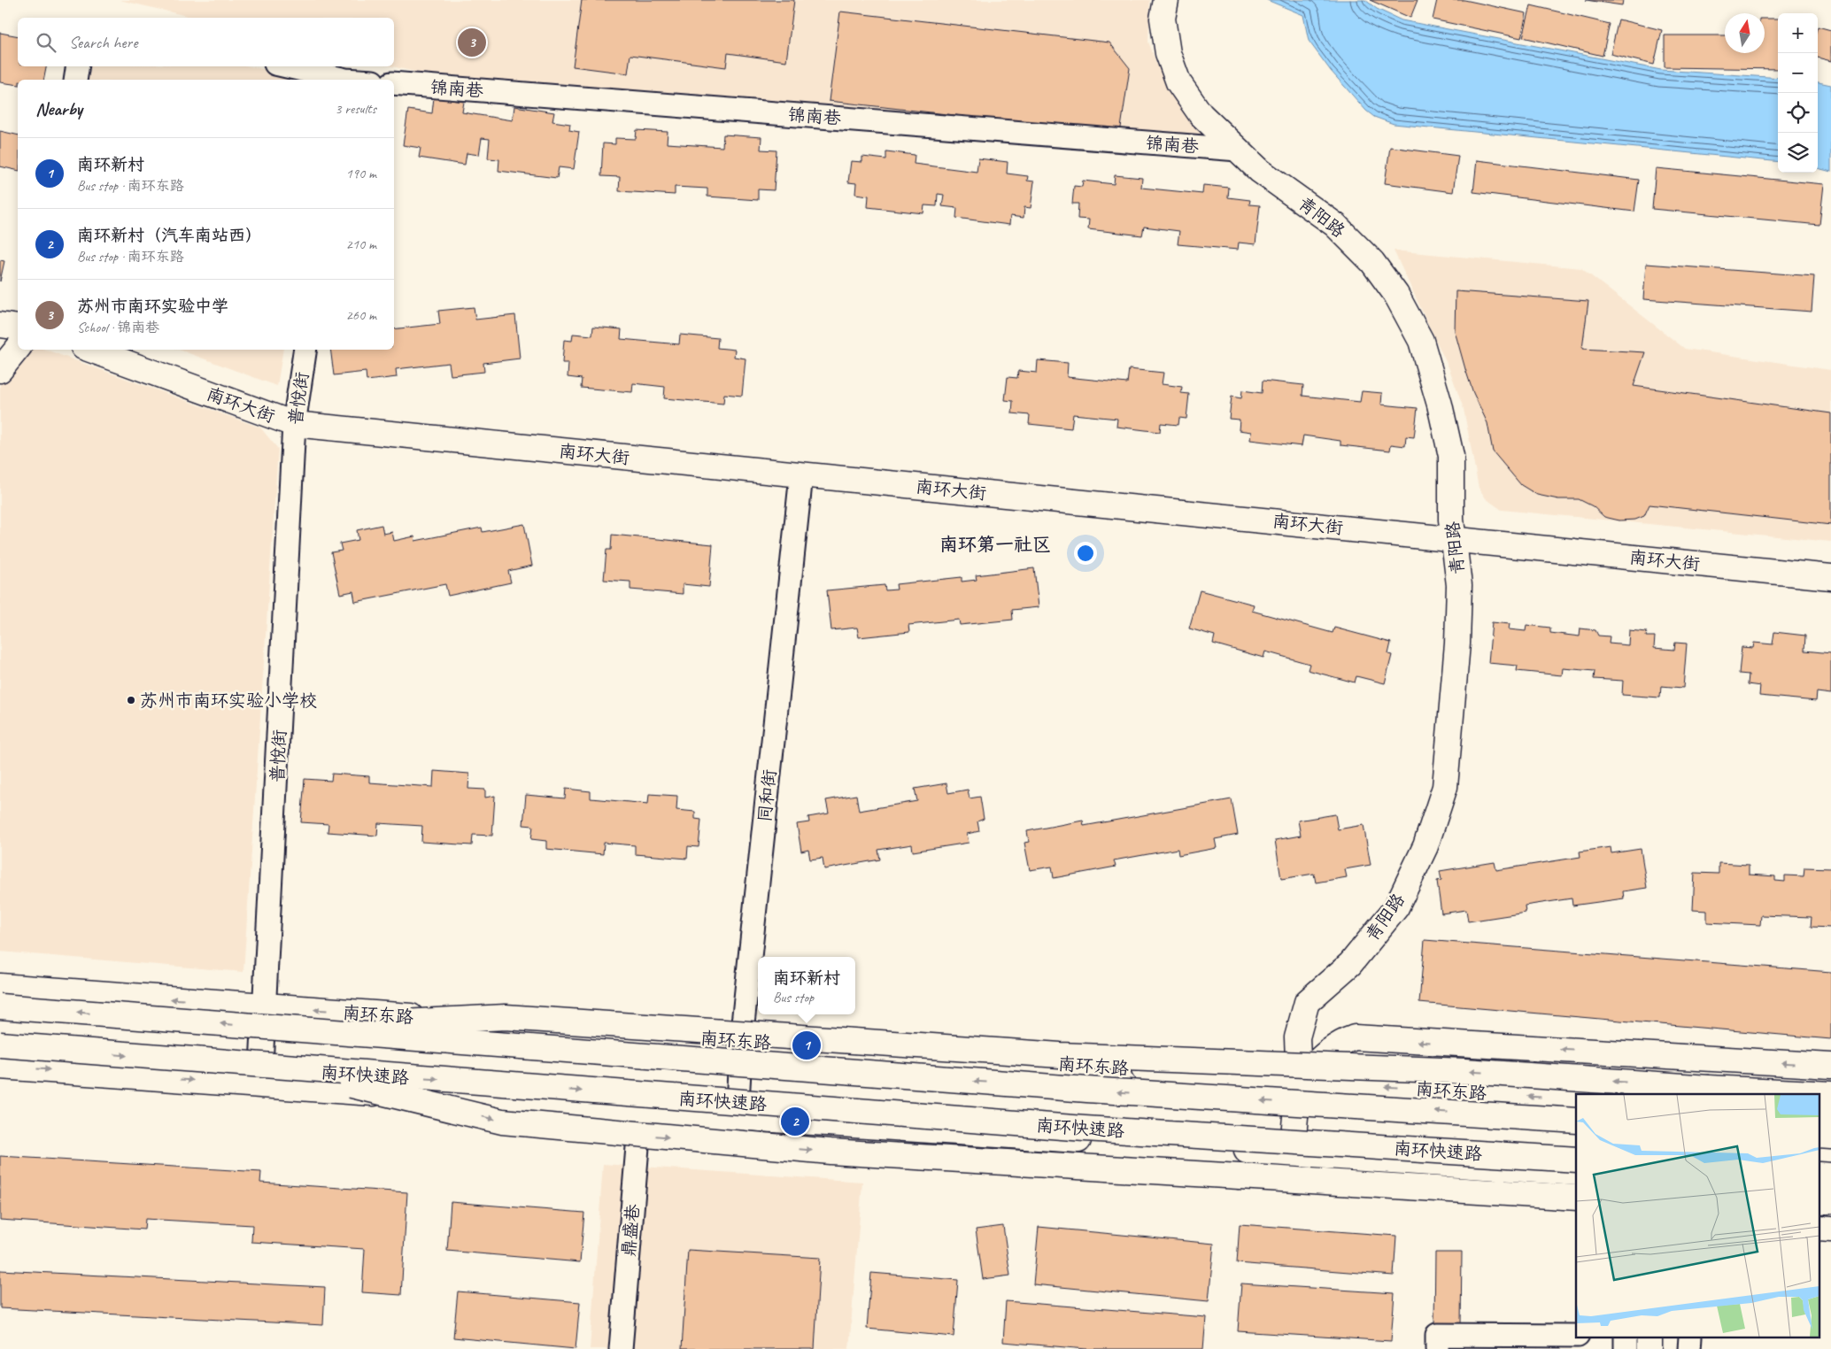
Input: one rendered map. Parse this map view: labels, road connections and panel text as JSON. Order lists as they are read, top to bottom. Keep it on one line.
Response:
{"streets":{"main road":["青阳路","南环大街","南环东路","南环快速路"],"street":["锦南巷","普悦街","同和街","鼎盛巷"]},"crossings":[["锦南巷","青阳路"],["青阳路","南环大街"],["青阳路","南环东路"],["普悦街","南环大街"],["普悦街","南环东路"],["南环大街","同和街"],["同和街","南环东路"]],"districts":["南环第一社区"],"places":["苏州市南环实验小学校"],"north":"top","page":{"map_buttons":["+","−"],"search":"Search here","pins":["3","1","2"],"heading":["Nearby","3 results"],"list":[{"mark":"1","name":"南环新村","note":"Bus stop · 南环东路","value":"190 m"},{"mark":"2","name":"南环新村（汽车南站西）","note":"Bus stop · 南环东路","value":"210 m"},{"mark":"3","name":"苏州市南环实验中学","note":"School · 锦南巷","value":"260 m"}],"popup":["南环新村","Bus stop"]}}
